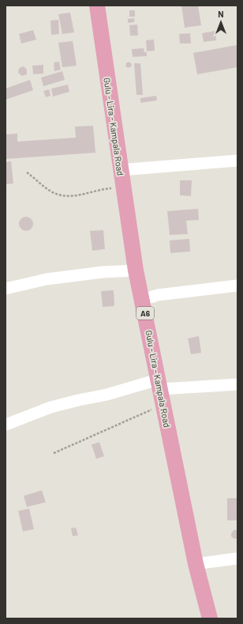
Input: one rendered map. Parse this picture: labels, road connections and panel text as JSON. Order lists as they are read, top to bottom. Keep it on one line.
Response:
{"streets":{"main road":["Gulu - Lira - Kampala Road","A6"]},"north":"top"}
